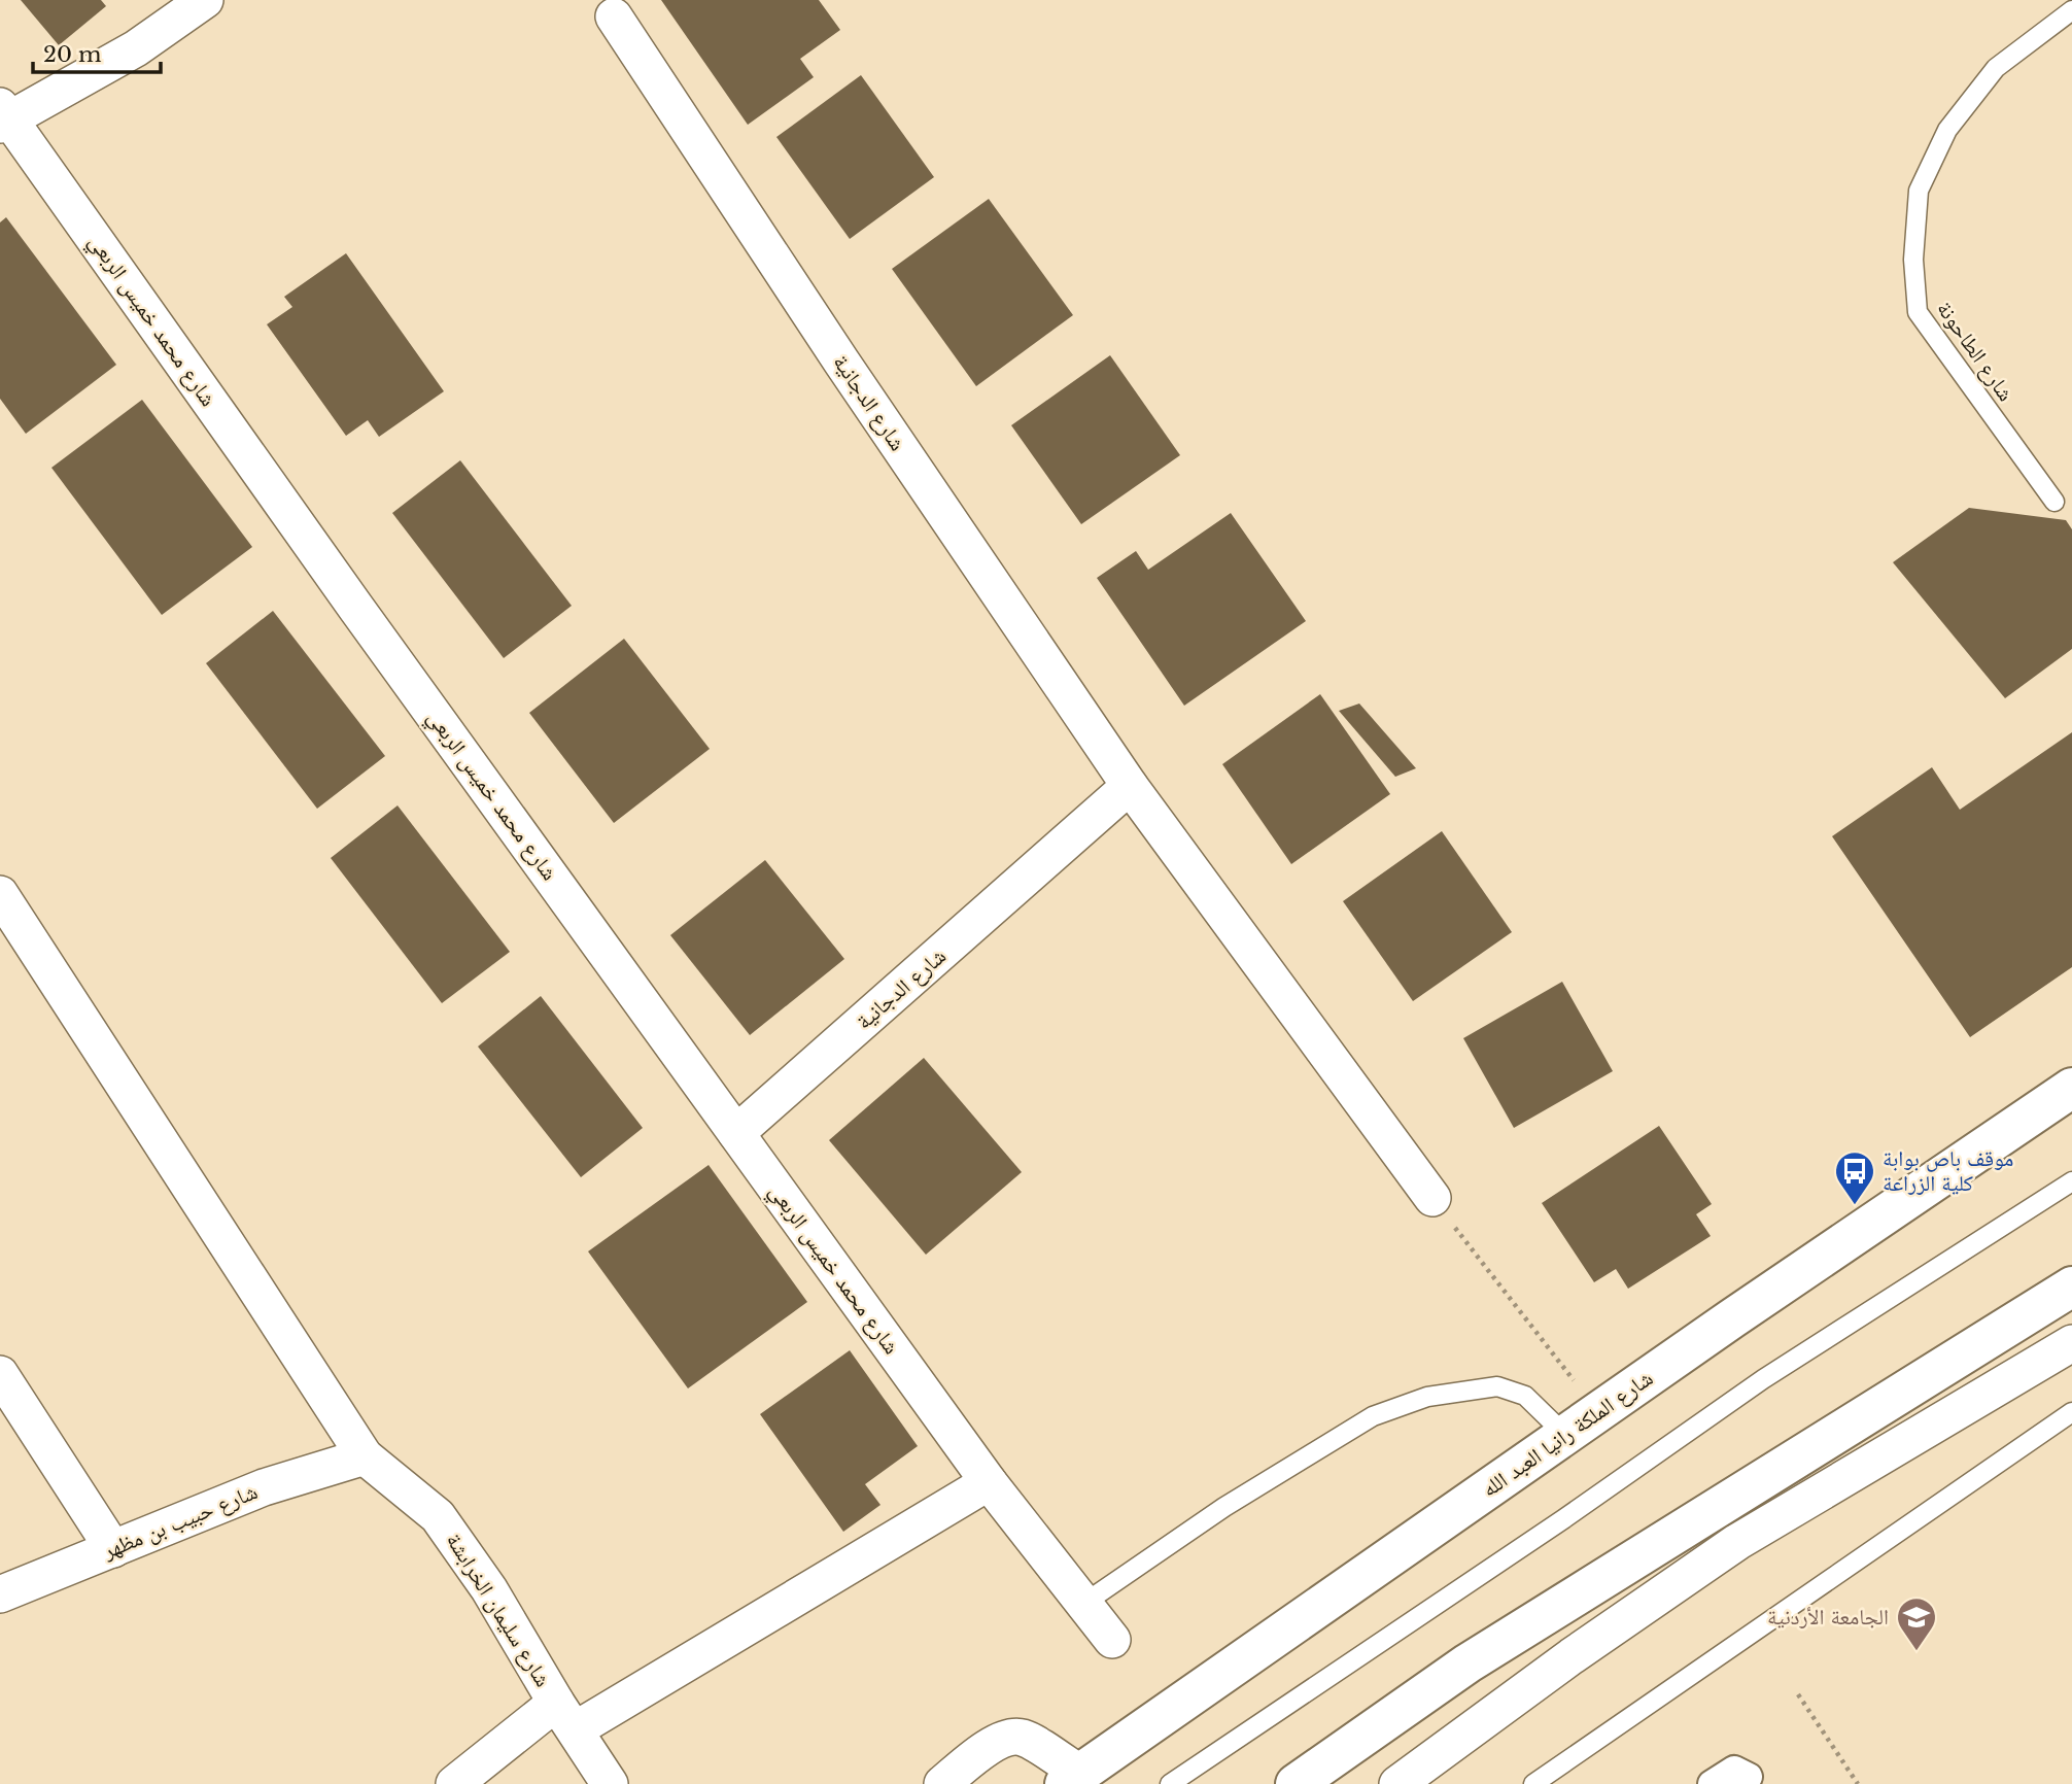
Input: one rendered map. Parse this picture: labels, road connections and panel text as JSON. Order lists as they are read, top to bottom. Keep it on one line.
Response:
{"streets":{"main road":["شارع الملكة رانيا العبد الله"],"street":["شارع محمد خميس الربعي","شارع الدجانية","شارع حبيب بن مظهر","شارع سليمان الخرابشة"],"lane":["شارع الطاحونة"]},"crossings":[["شارع محمد خميس الربعي","شارع الدجانية"],["شارع حبيب بن مظهر","شارع سليمان الخرابشة"]],"places":{"bus stop":["موقف باص بوابة كلية الزراعة"],"school or university":["الجامعة الأردنية"]},"scale_bar":"20 m"}
